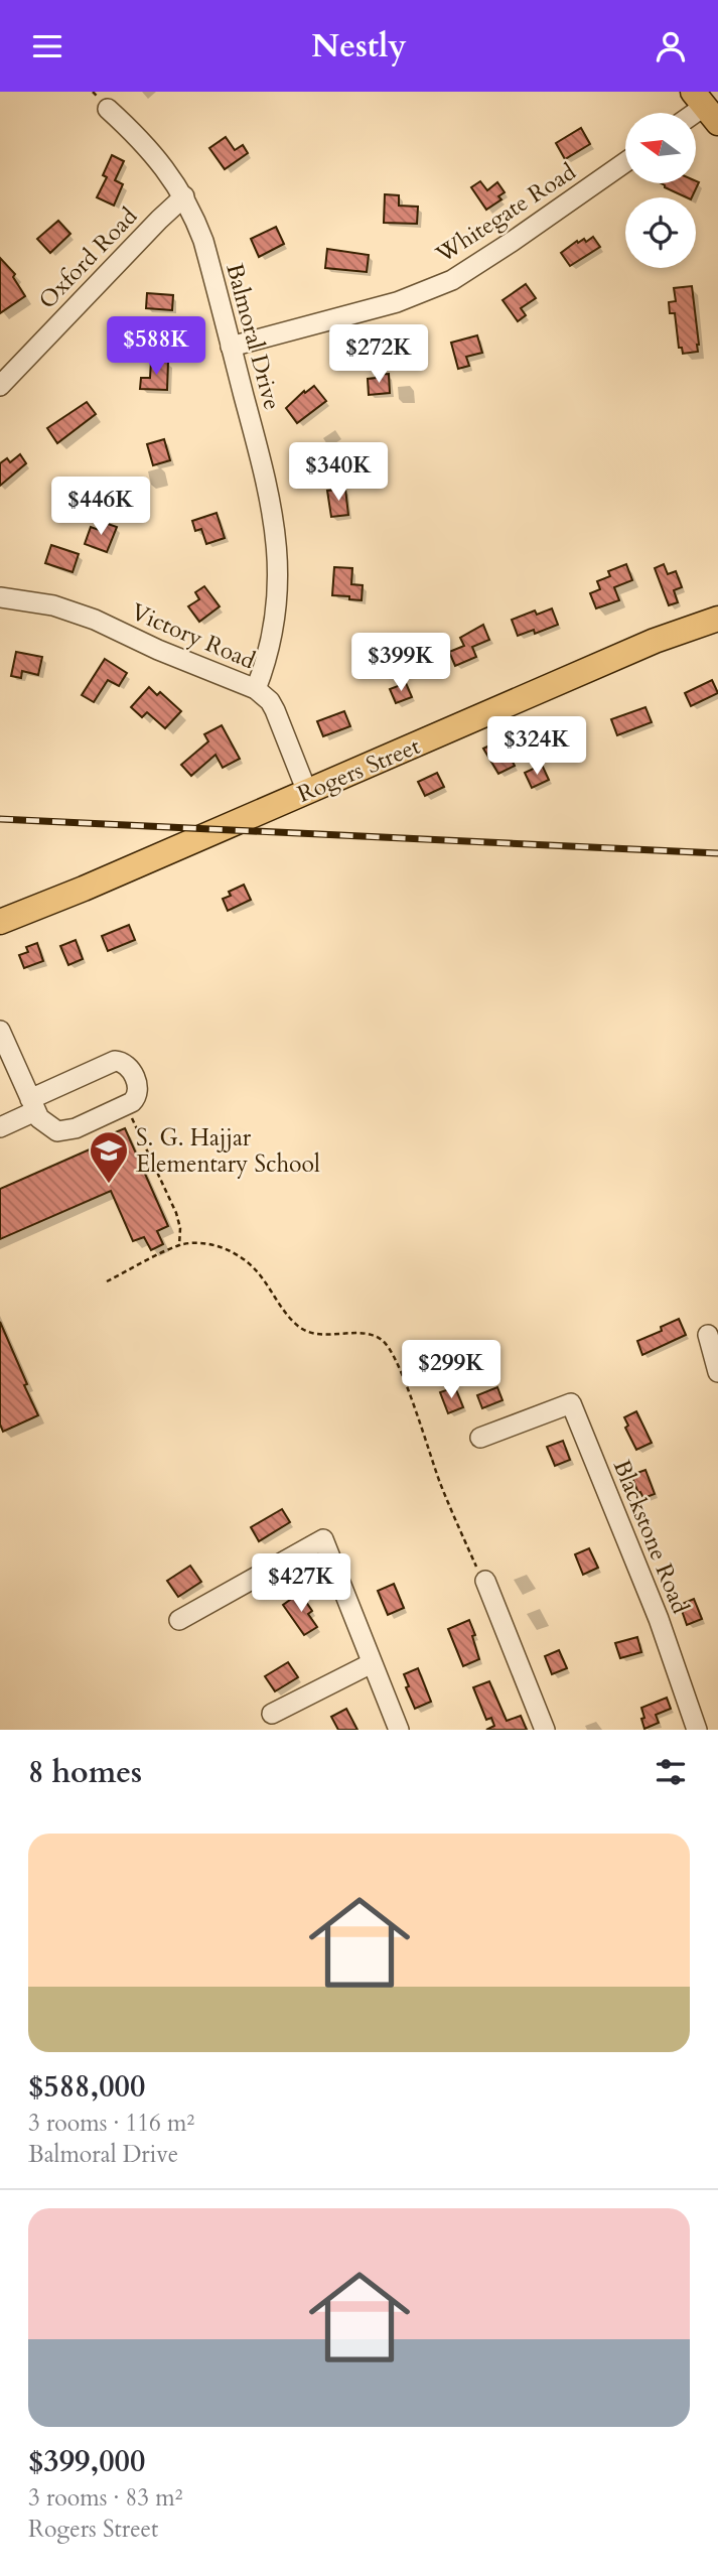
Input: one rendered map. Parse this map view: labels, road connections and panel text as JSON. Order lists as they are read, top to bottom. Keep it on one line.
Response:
{"streets":{"main road":["Rogers Street"],"street":["Whitegate Road","Oxford Road","Balmoral Drive","Victory Road","Blackstone Road"]},"crossings":[["Whitegate Road","Balmoral Drive"],["Oxford Road","Balmoral Drive"],["Balmoral Drive","Victory Road"],["Victory Road","Rogers Street"]],"places":{"school or university":["S. G. Hajjar Elementary School"]},"north":"left","page":{"header":"Nestly","price":["$588K","$272K","$340K","$446K","$399K","$324K","$299K","$427K"],"heading":"8 homes","list":[{"name":"$588,000","note":"3 rooms · 116 m² · Balmoral Drive"},{"name":"$399,000","note":"3 rooms · 83 m² · Rogers Street"}]}}
